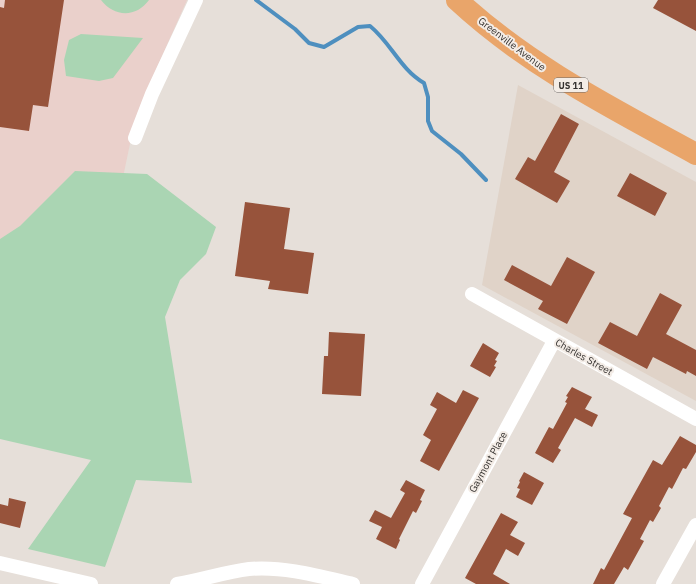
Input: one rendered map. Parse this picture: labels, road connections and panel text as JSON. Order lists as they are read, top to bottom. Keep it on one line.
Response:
{"streets":{"main road":["Greenville Avenue","US 11"],"street":["Charles Street","Gaymont Place"]},"crossings":[["Charles Street","Gaymont Place"]]}
